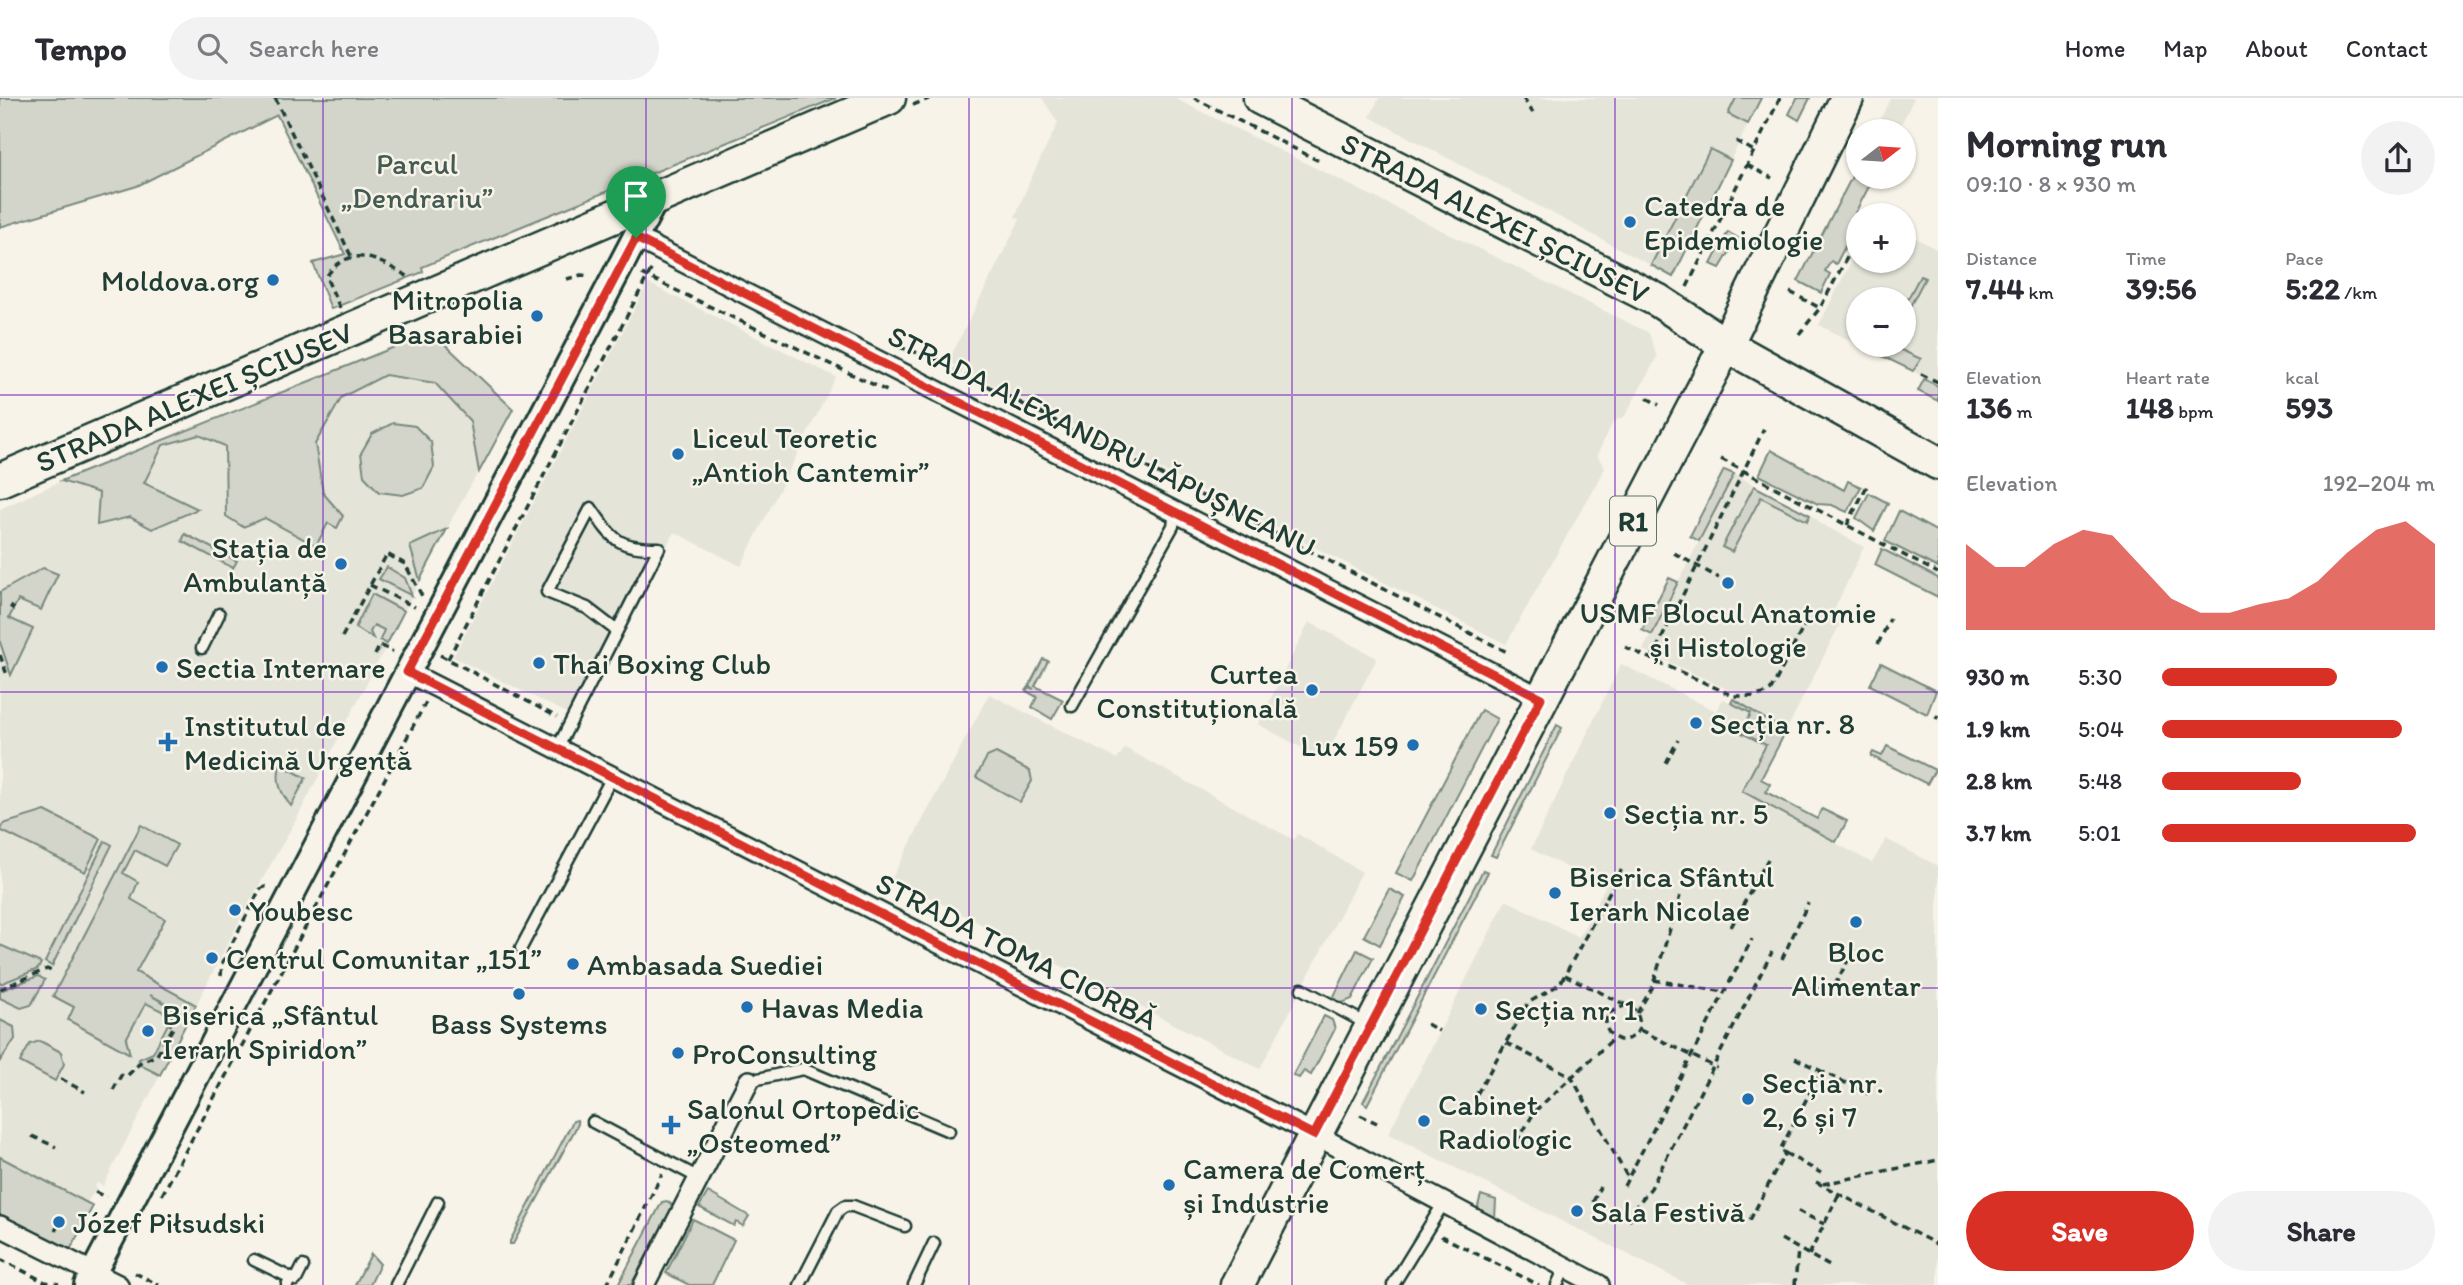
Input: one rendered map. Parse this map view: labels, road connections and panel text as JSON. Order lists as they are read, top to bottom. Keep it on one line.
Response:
{"streets":{"main road":["STRADA ALEXEI ȘCIUSEV","R1"],"street":["STRADA ALEXANDRU LĂPUȘNEANU","STRADA TOMA CIORBĂ"]},"crossings":[["STRADA ALEXEI ȘCIUSEV","R1"],["STRADA ALEXANDRU LĂPUȘNEANU","R1"],["R1","STRADA TOMA CIORBĂ"]],"parks":["Parcul „Dendrariu”"],"places":{"other":["Catedra de Epidemiologie","Moldova.org","Mitropolia Basarabiei","Liceul Teoretic „Antioh Cantemir”","Stația de Ambulanță","USMF Blocul Anatomie și Histologie","Thai Boxing Club","Sectia Internare","Curtea Constituțională","Secția nr. 8","Lux 159","Secția nr. 5","Biserica Sfântul Ierarh Nicolae","Youbesc","Bloc Alimentar","Centrul Comunitar „151”","Ambasada Suediei","Bass Systems","Havas Media","Secția nr. 1","Biserica „Sfântul Ierarh Spiridon”","ProConsulting","Secția nr. 2, 6 și 7","Cabinet Radiologic","Camera de Comerț și Industrie","Sala Festivă","Józef Piłsudski"],"health":["Institutul de Medicină Urgentă","Salonul Ortopedic „Osteomed”"]},"north":"right","page":{"header":"Tempo","search":"Search here","nav":["Home","Map","About","Contact"],"heading":["Morning run","09:10 · 8 × 930 m"],"map_buttons":["+","−"],"stats":[["Distance","7.44 km"],["Time","39:56"],["Pace","5:22 /km"],["Elevation","136 m"],["Heart rate","148 bpm"],["kcal","593"]],"chart":["Elevation","192–204 m"],"list":[{"name":"930 m","note":"5:30"},{"name":"1.9 km","note":"5:04"},{"name":"2.8 km","note":"5:48"},{"name":"3.7 km","note":"5:01"}],"buttons":["Save","Share"]}}
